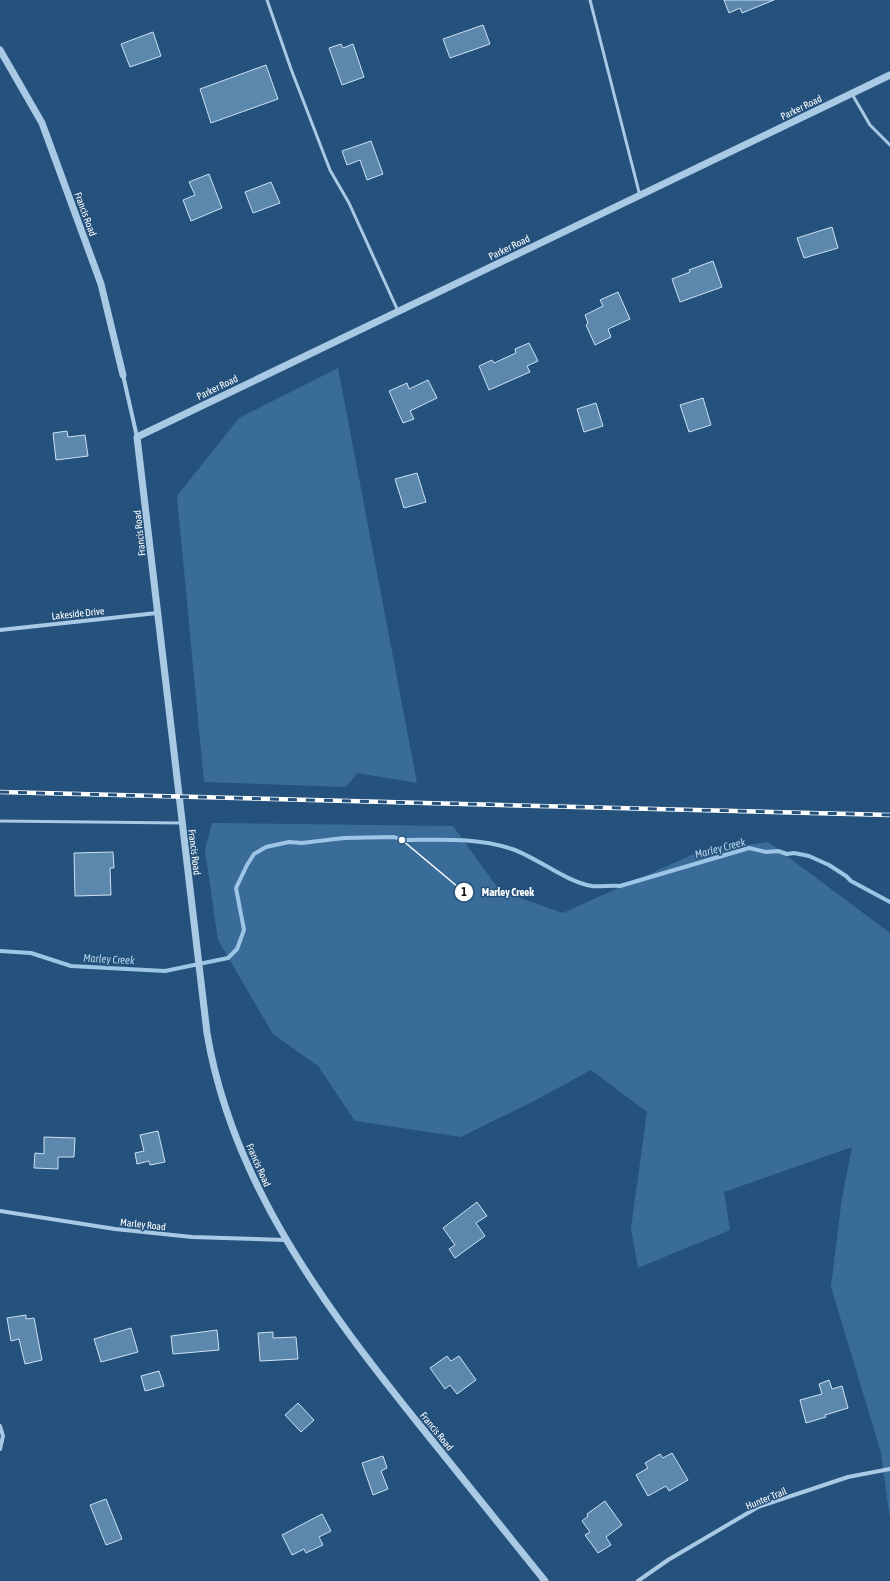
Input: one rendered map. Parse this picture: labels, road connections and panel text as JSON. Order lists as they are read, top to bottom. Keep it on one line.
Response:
{"streets":{"street":["Parker Road","Francis Road","Lakeside Drive","Marley Road","Hunter Trail"]},"crossings":[["Parker Road","Francis Road"],["Francis Road","Lakeside Drive"],["Francis Road","Marley Road"]],"water":["Marley Creek"],"places":["Marley Creek"]}
